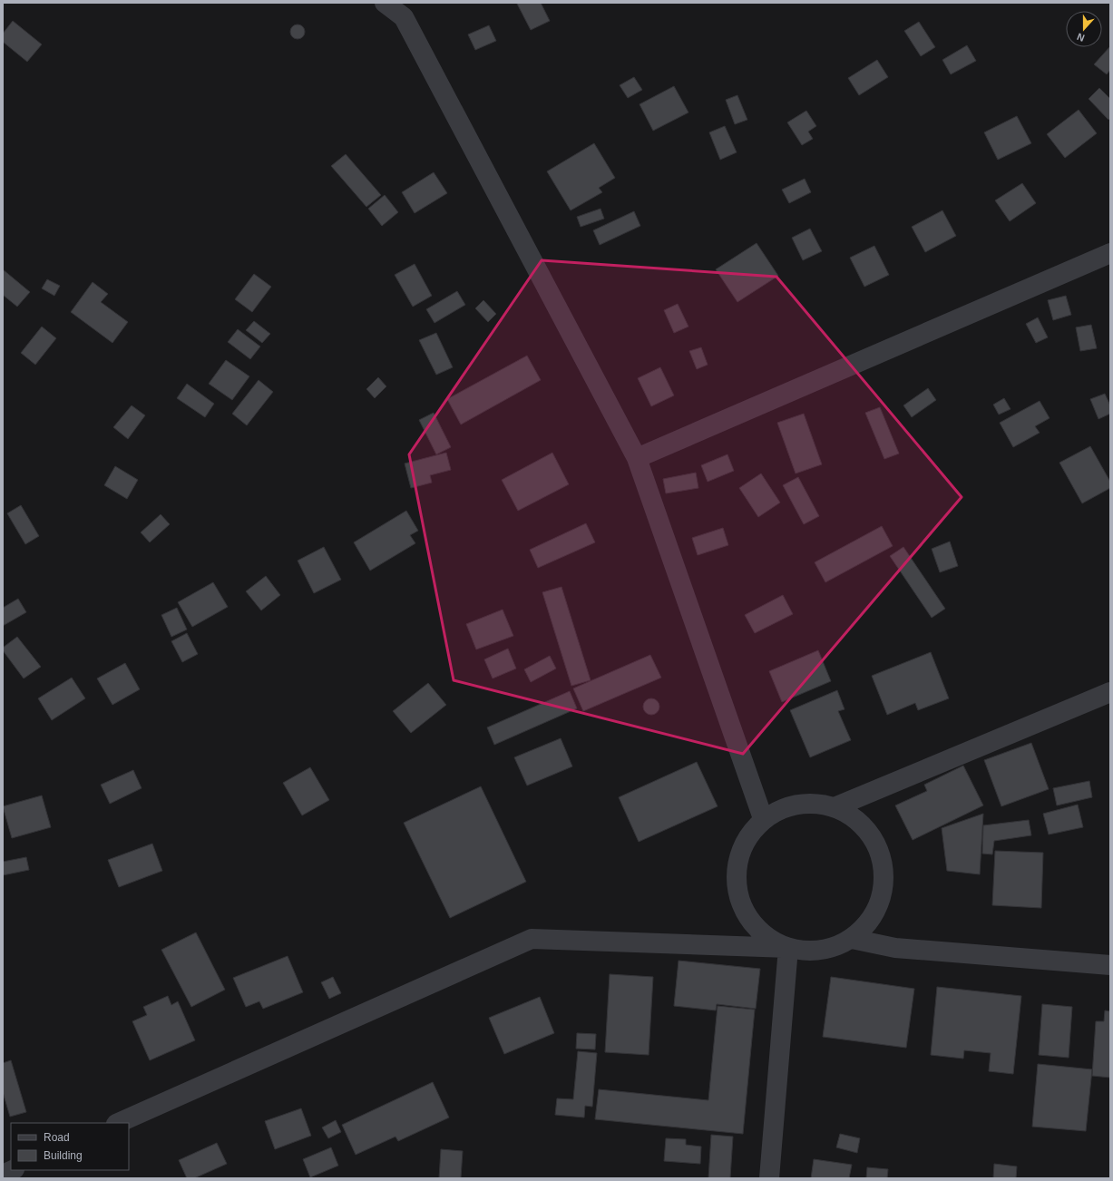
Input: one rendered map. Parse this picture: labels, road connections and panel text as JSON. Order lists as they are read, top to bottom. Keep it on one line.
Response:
{"legend":["Road","Building"],"north":"bottom"}
